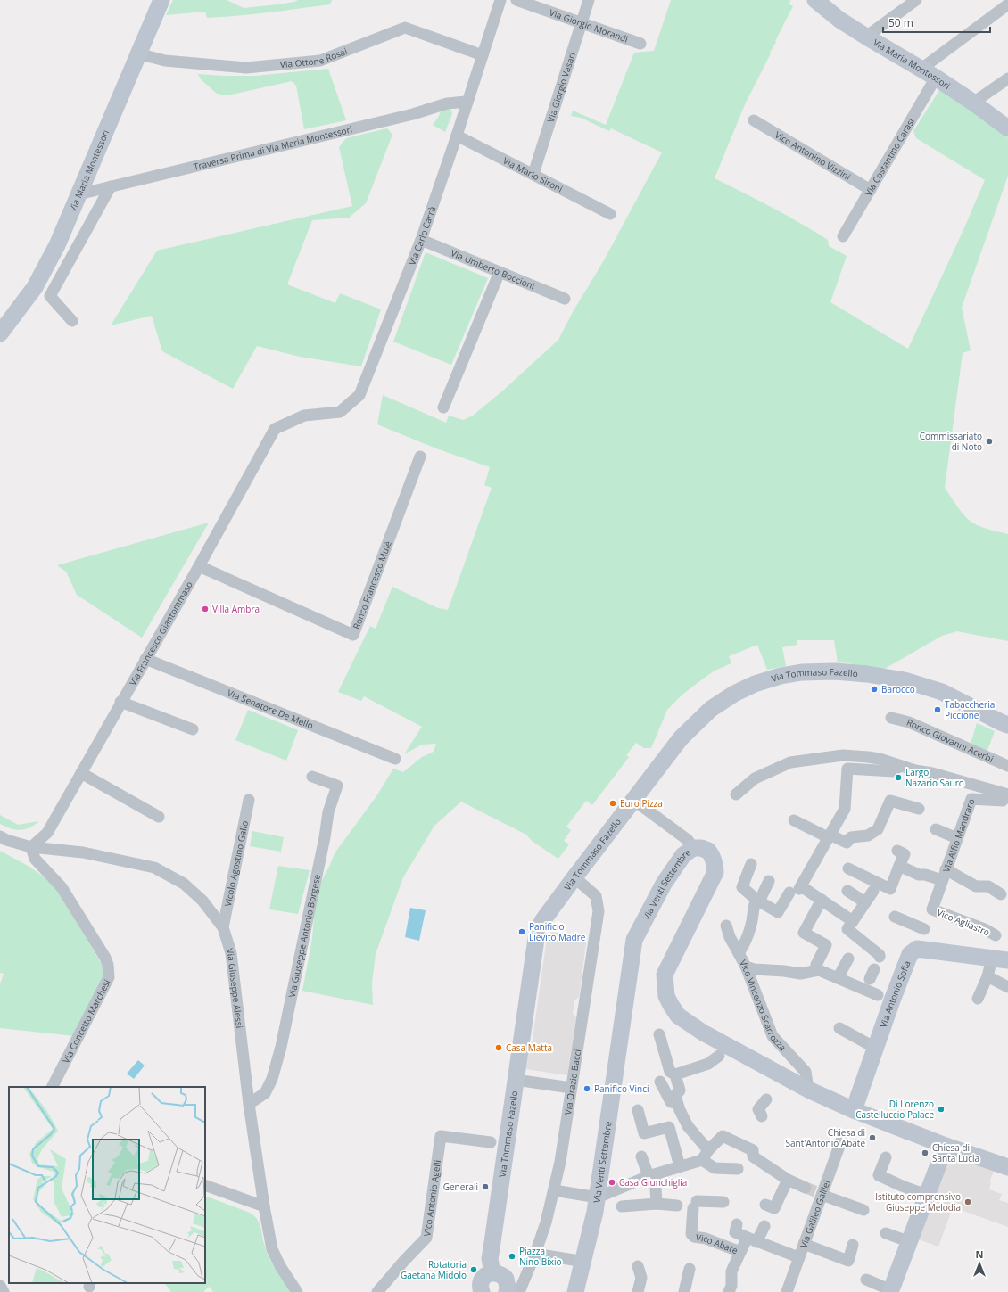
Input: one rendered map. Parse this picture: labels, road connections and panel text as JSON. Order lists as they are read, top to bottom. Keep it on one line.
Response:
{"streets":{"street":["Via Giorgio Morandi","Via Ottone Rosai","Via Maria Montessori","Via Giorgio Vasari","Traversa Prima di Via Maria Montessori","Vico Antonino Vizzini","Via Costantino Carasi","Via Mario Sironi","Via Carlo Carrà","Via Umberto Boccioni","Ronco Francesco Mulè","Via Francesco Giantommaso","Via Tommaso Fazello","Via Senatore De Mello","Ronco Giovanni Acerbi","Via Alfio Mandraro","Vicolo Agostino Gallo","Via Venti Settembre","Vico Agliastro","Via Giuseppe Antonio Borgese","Via Giuseppe Alessi","Via Antonio Sofia","Vico Vincenzo Scarrozza","Via Concetto Marchesi","Via Orazio Bacci","Vico Antonio Agelli","Via Galileo Galilei","Vico Abate"]},"crossings":[["Via Giorgio Morandi","Via Giorgio Vasari"],["Via Ottone Rosai","Via Maria Montessori"],["Via Ottone Rosai","Via Carlo Carrà"],["Via Maria Montessori","Traversa Prima di Via Maria Montessori"],["Via Maria Montessori","Via Costantino Carasi"],["Via Giorgio Vasari","Via Mario Sironi"],["Traversa Prima di Via Maria Montessori","Via Carlo Carrà"],["Vico Antonino Vizzini","Via Costantino Carasi"],["Via Mario Sironi","Via Carlo Carrà"],["Via Carlo Carrà","Via Umberto Boccioni"],["Via Carlo Carrà","Via Francesco Giantommaso"],["Ronco Francesco Mulè","Via Francesco Giantommaso"],["Via Francesco Giantommaso","Via Senatore De Mello"],["Via Francesco Giantommaso","Via Giuseppe Alessi"],["Via Francesco Giantommaso","Via Concetto Marchesi"],["Via Tommaso Fazello","Via Orazio Bacci"],["Via Alfio Mandraro","Vico Agliastro"],["Vicolo Agostino Gallo","Via Giuseppe Alessi"],["Via Venti Settembre","Via Antonio Sofia"],["Via Venti Settembre","Vico Vincenzo Scarrozza"],["Via Giuseppe Antonio Borgese","Via Giuseppe Alessi"],["Via Giuseppe Alessi","Via Concetto Marchesi"]],"places":["Commissariato di Noto","Villa Ambra","Barocco","Tabaccheria Piccione","Largo Nazario Sauro","Euro Pizza","Panificio Lievito Madre","Casa Matta","Panifico Vinci","Di Lorenzo Castelluccio Palace","Chiesa di Sant'Antonio Abate","Chiesa di Santa Lucia","Casa Giunchiglia","Generali","Istituto comprensivo Giuseppe Melodia","Piazza Nino Bixio","Rotatoria Gaetana Midolo"],"scale_bar":"50 m","north":"top"}
